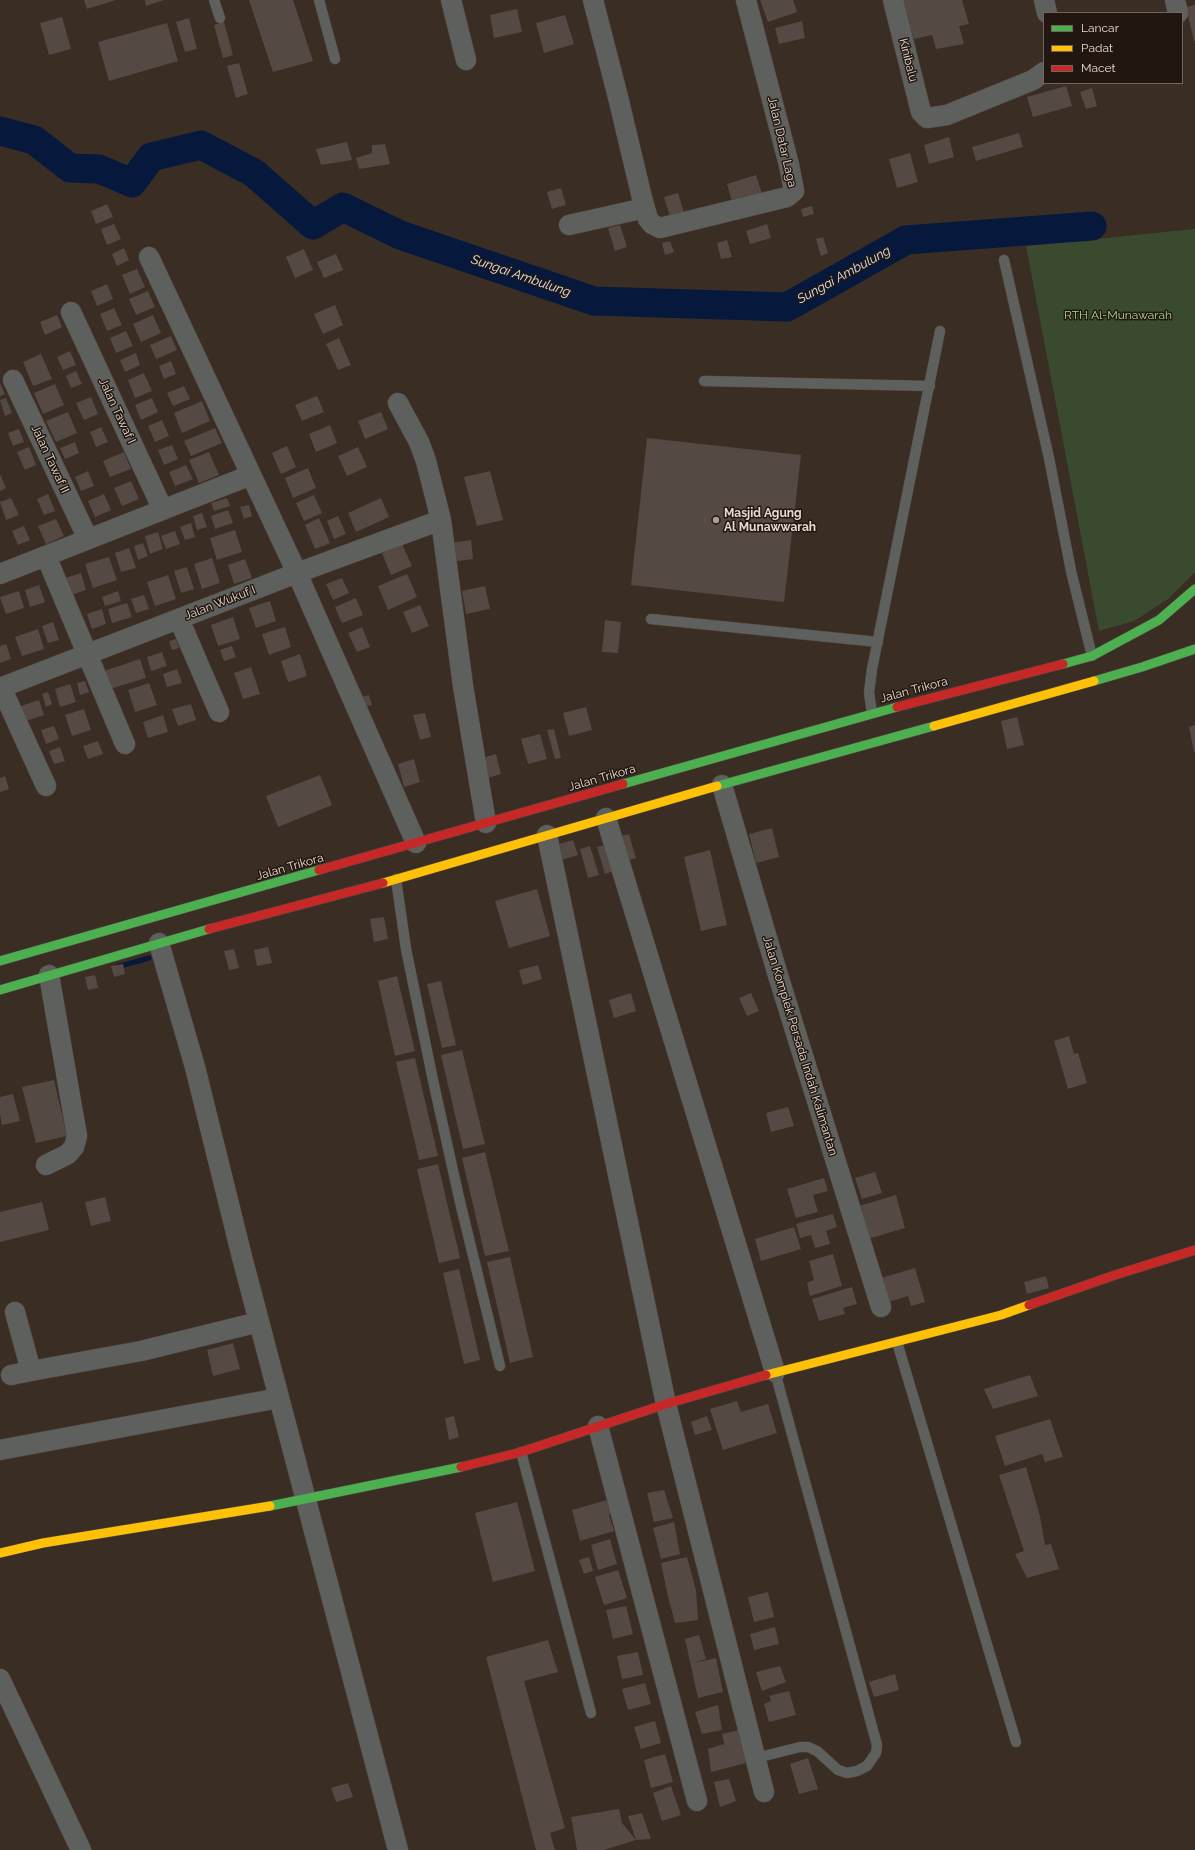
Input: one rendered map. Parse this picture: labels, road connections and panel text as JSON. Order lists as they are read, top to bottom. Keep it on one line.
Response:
{"streets":{"main road":["Jalan Trikora"],"street":["Kinibalu","Jalan Datar Laga","Jalan Tawaf I","Jalan Tawaf II","Jalan Wukuf I","Jalan Komplek Persada Indah Kalimantan"]},"water":["Sungai Ambulung"],"parks":["RTH Al-Munawarah"],"places":["Masjid Agung Al Munawwarah"],"legend":["Lancar","Padat","Macet"]}
